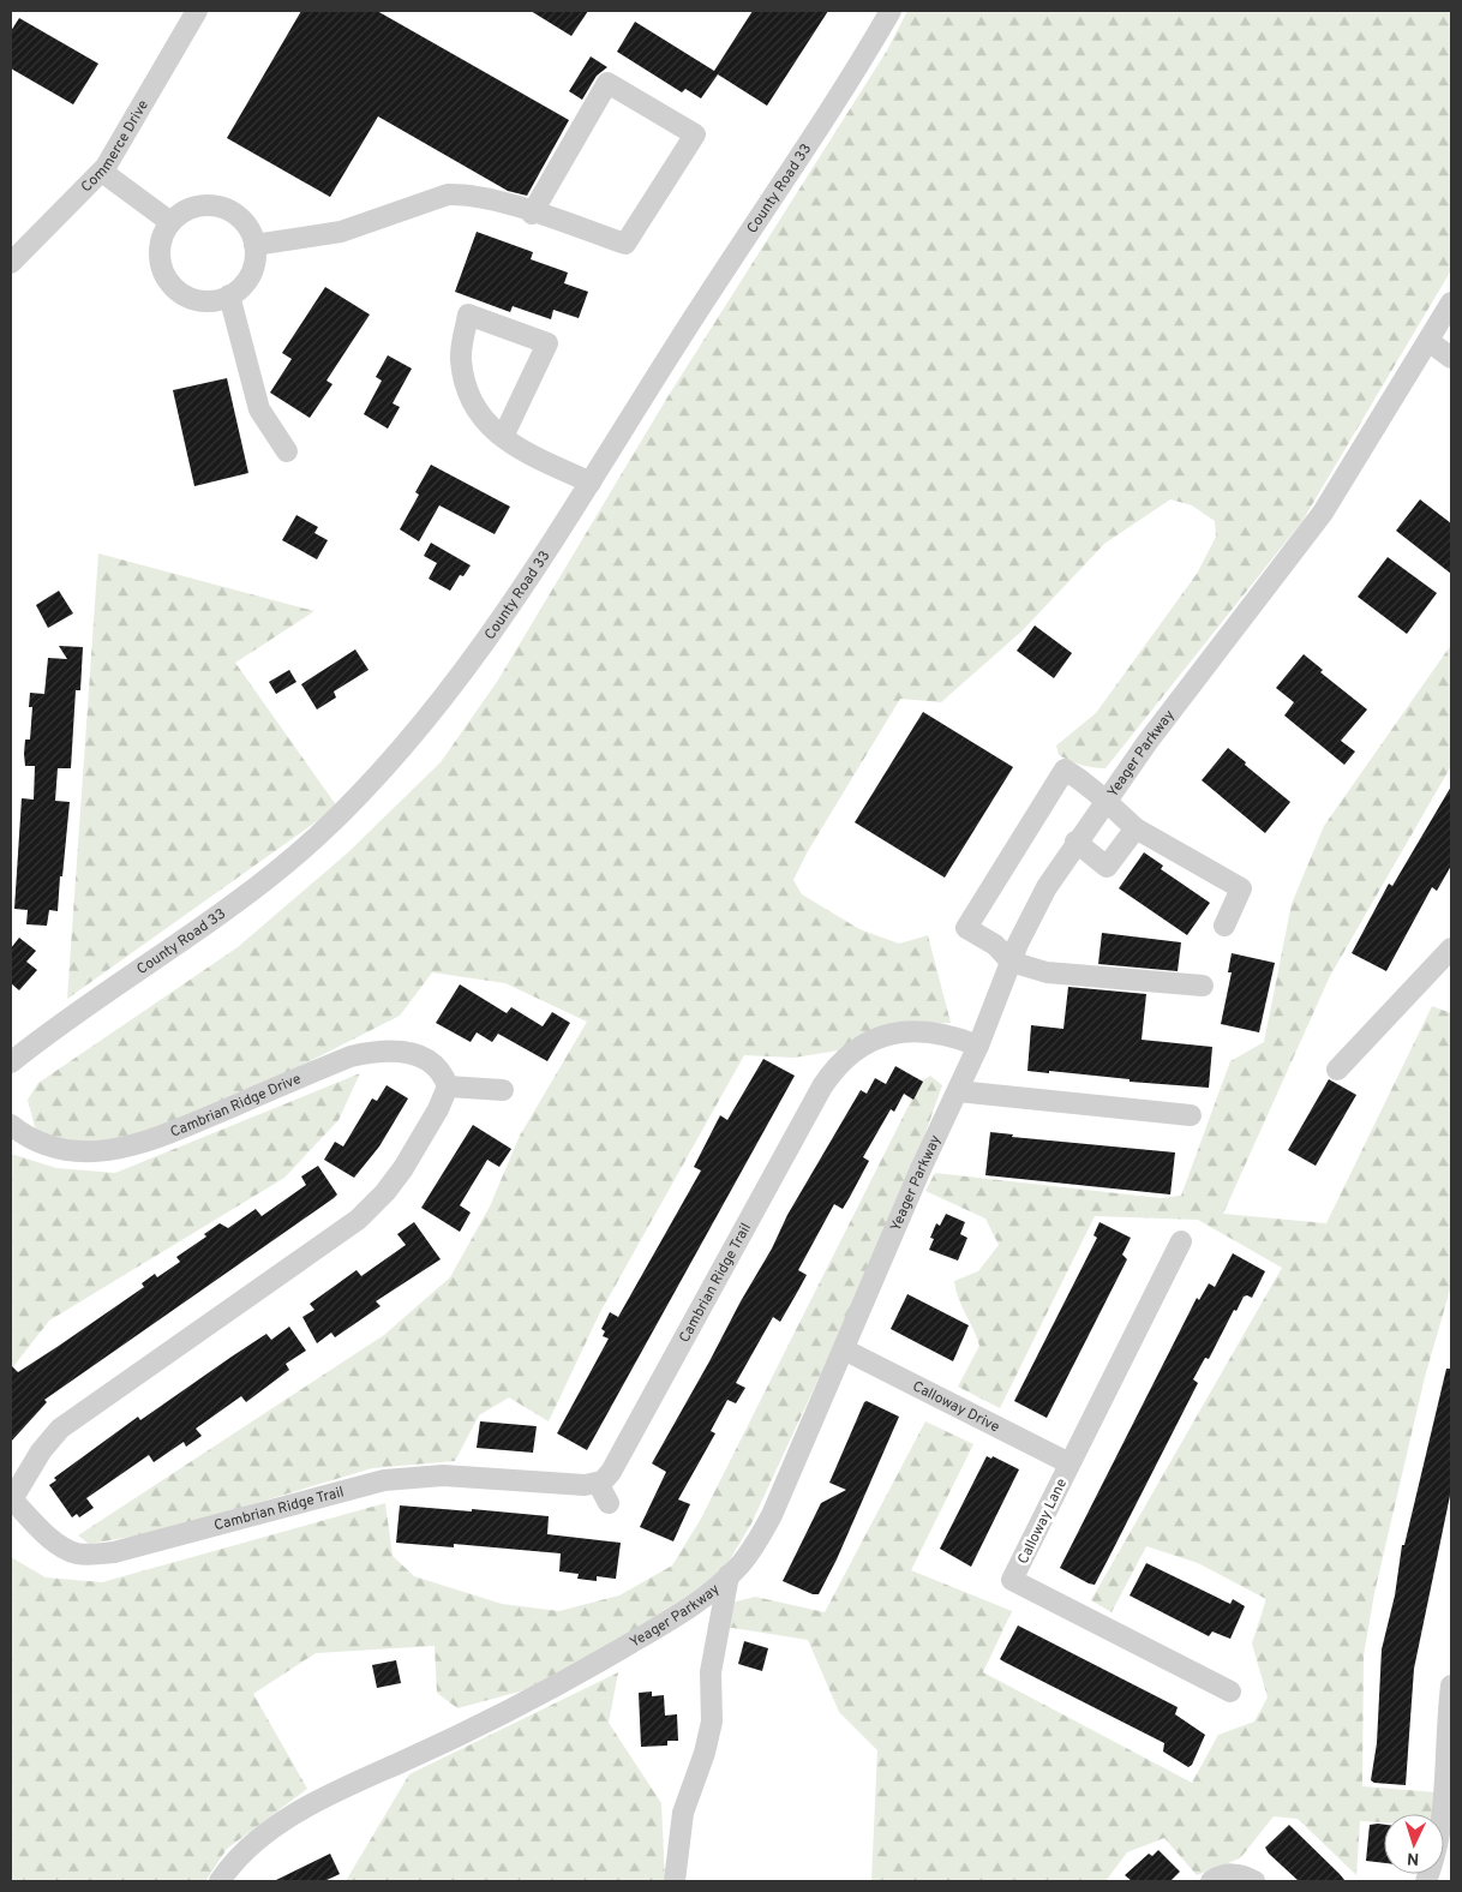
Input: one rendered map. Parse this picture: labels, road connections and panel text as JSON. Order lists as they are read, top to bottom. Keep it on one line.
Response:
{"streets":{"street":["Commerce Drive","County Road 33","Yeager Parkway","Cambrian Ridge Drive","Cambrian Ridge Trail","Calloway Drive","Calloway Lane"]},"crossings":[["Yeager Parkway","Cambrian Ridge Trail"],["Yeager Parkway","Calloway Drive"],["Cambrian Ridge Drive","Cambrian Ridge Trail"],["Calloway Drive","Calloway Lane"]],"north":"bottom"}
